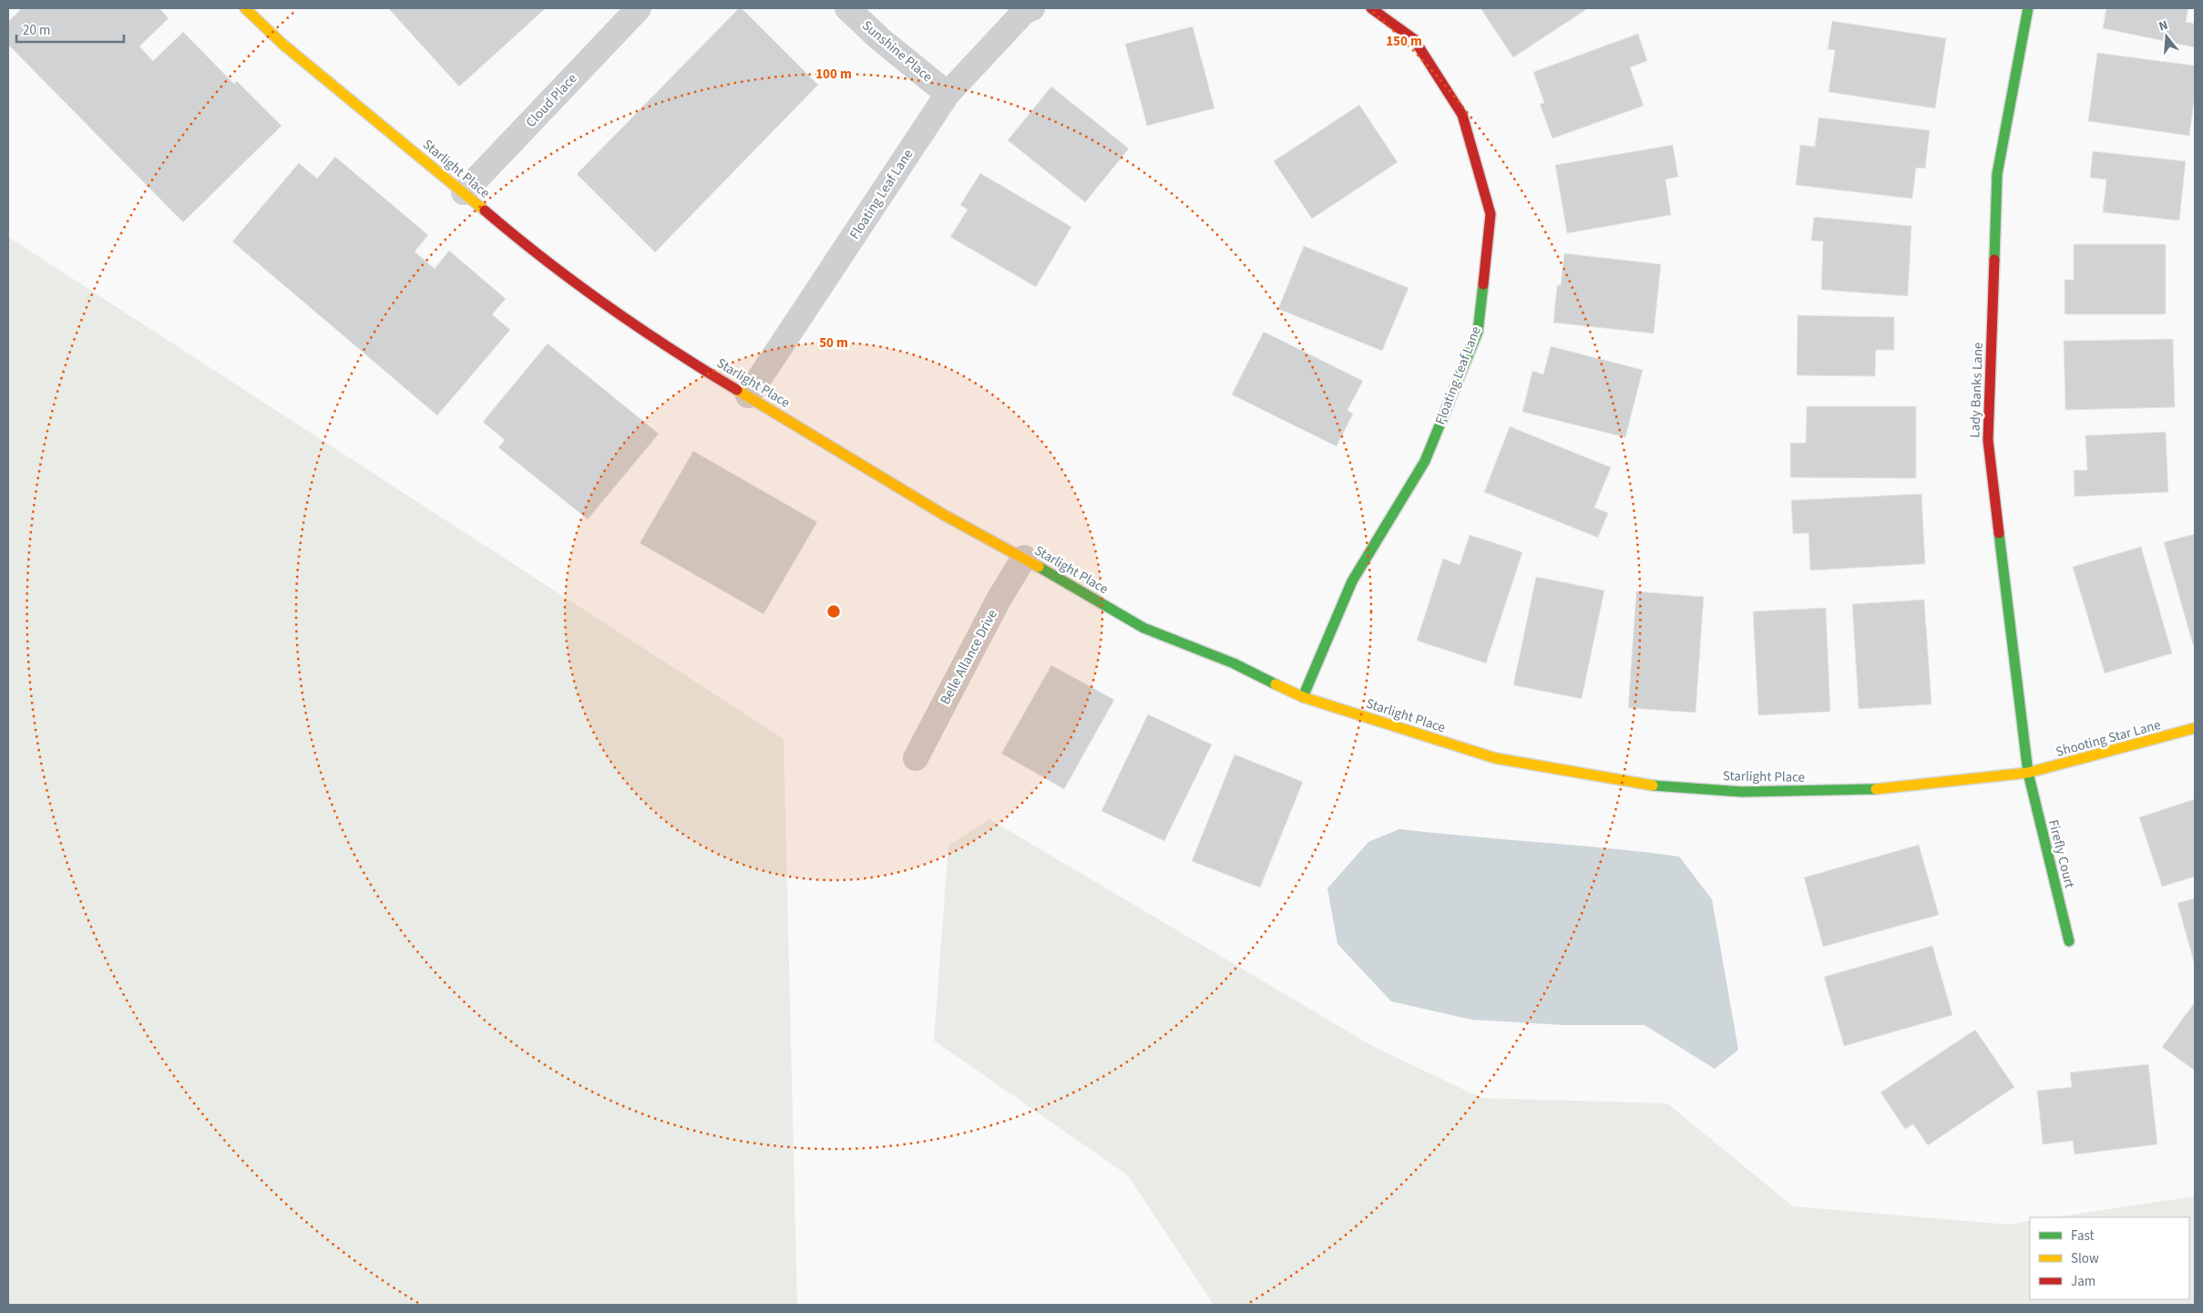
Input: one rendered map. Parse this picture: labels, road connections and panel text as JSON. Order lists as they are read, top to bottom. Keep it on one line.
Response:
{"streets":{"street":["Sunshine Place","Cloud Place","Starlight Place","Floating Leaf Lane","Lady Banks Lane","Belle Allance Drive","Shooting Star Lane","Firefly Court"]},"crossings":[["Sunshine Place","Floating Leaf Lane"],["Cloud Place","Starlight Place"],["Starlight Place","Floating Leaf Lane"],["Starlight Place","Lady Banks Lane"],["Starlight Place","Belle Allance Drive"],["Starlight Place","Shooting Star Lane"],["Starlight Place","Firefly Court"],["Lady Banks Lane","Shooting Star Lane"],["Lady Banks Lane","Firefly Court"],["Shooting Star Lane","Firefly Court"]],"legend":["Fast","Slow","Jam"],"scale_bar":"20 m","north":"top","rings":["150 m","100 m","50 m"]}
